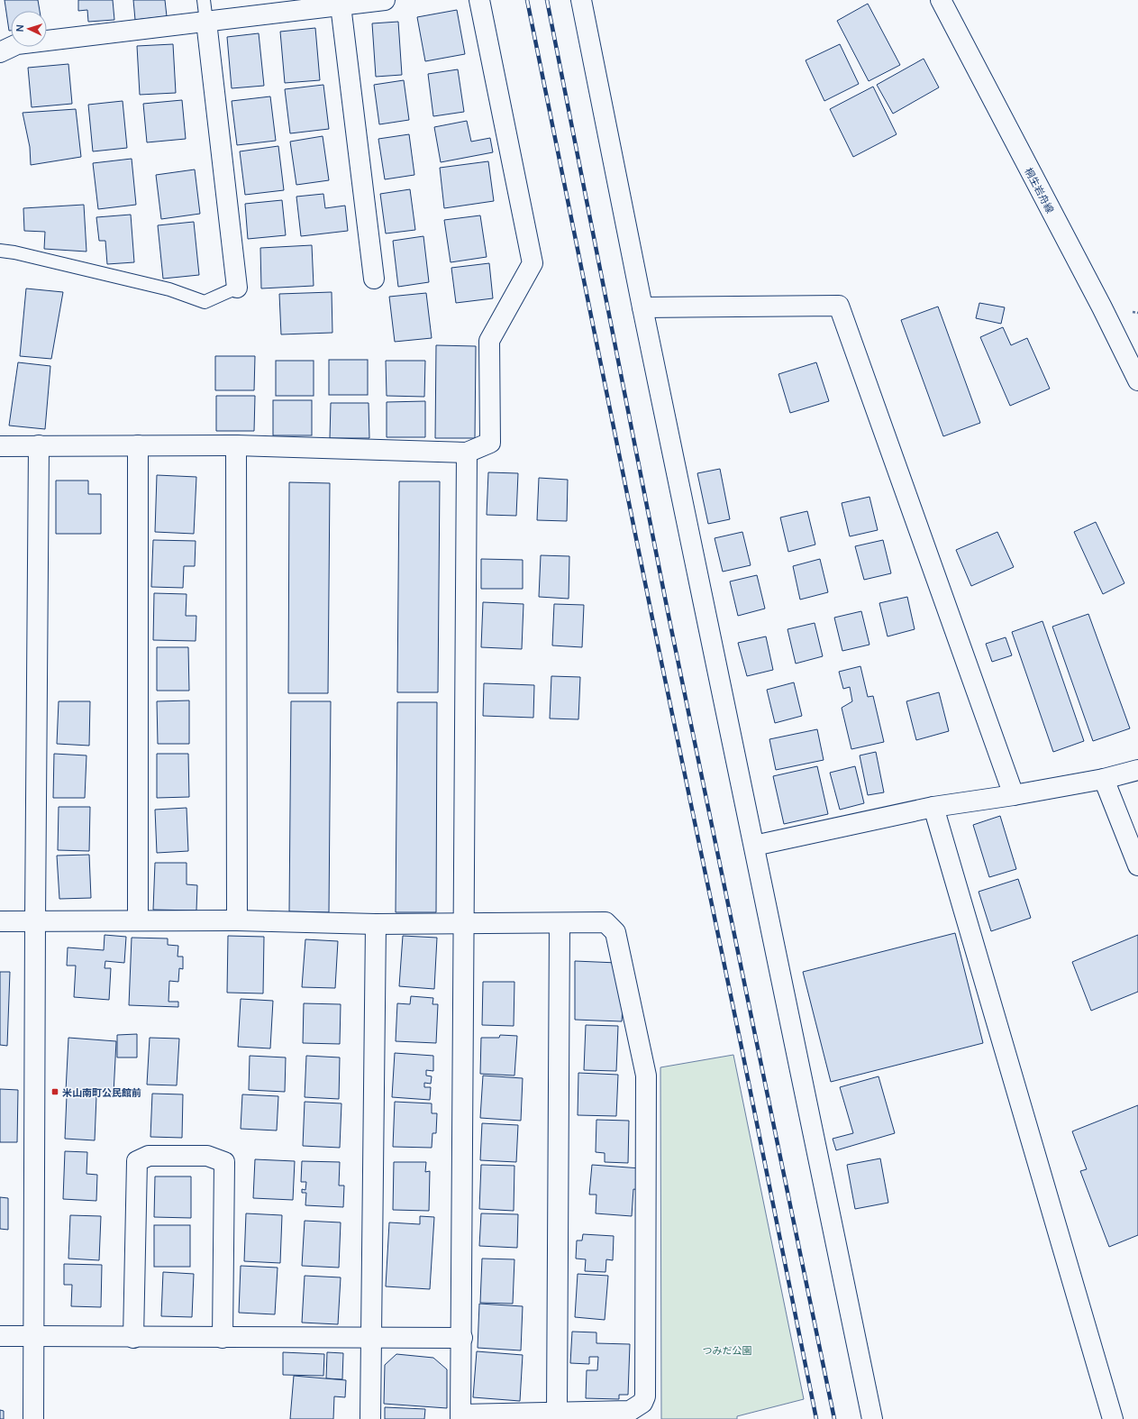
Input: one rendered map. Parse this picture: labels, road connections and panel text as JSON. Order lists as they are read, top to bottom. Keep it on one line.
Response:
{"streets":{"street":["桐生岩舟線"]},"parks":["つみだ公園"],"places":{"transit":["米山南町公民館前"]},"north":"left"}
